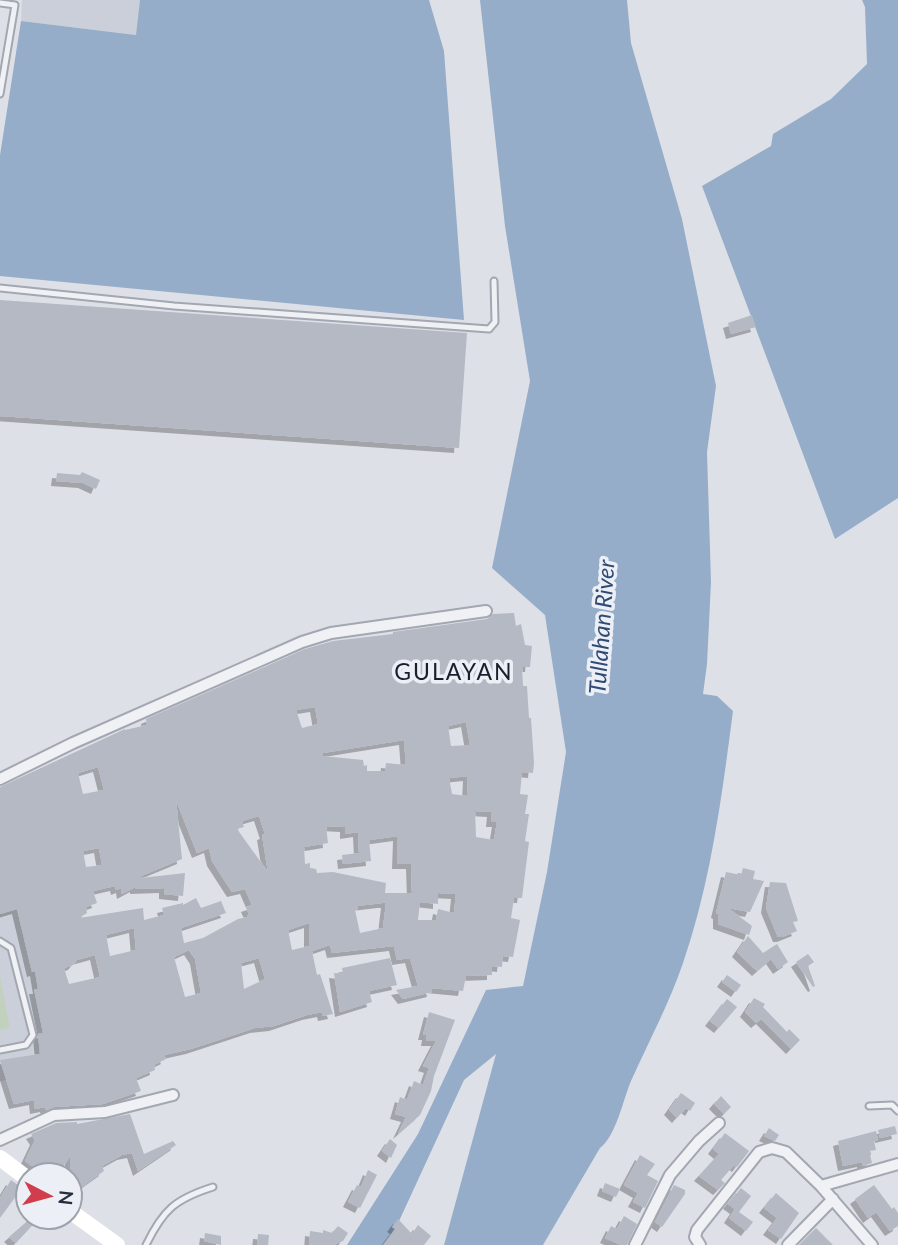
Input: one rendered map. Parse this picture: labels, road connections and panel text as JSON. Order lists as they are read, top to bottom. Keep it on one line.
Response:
{"districts":["GULAYAN"],"water":["Tullahan River"],"north":"right"}
